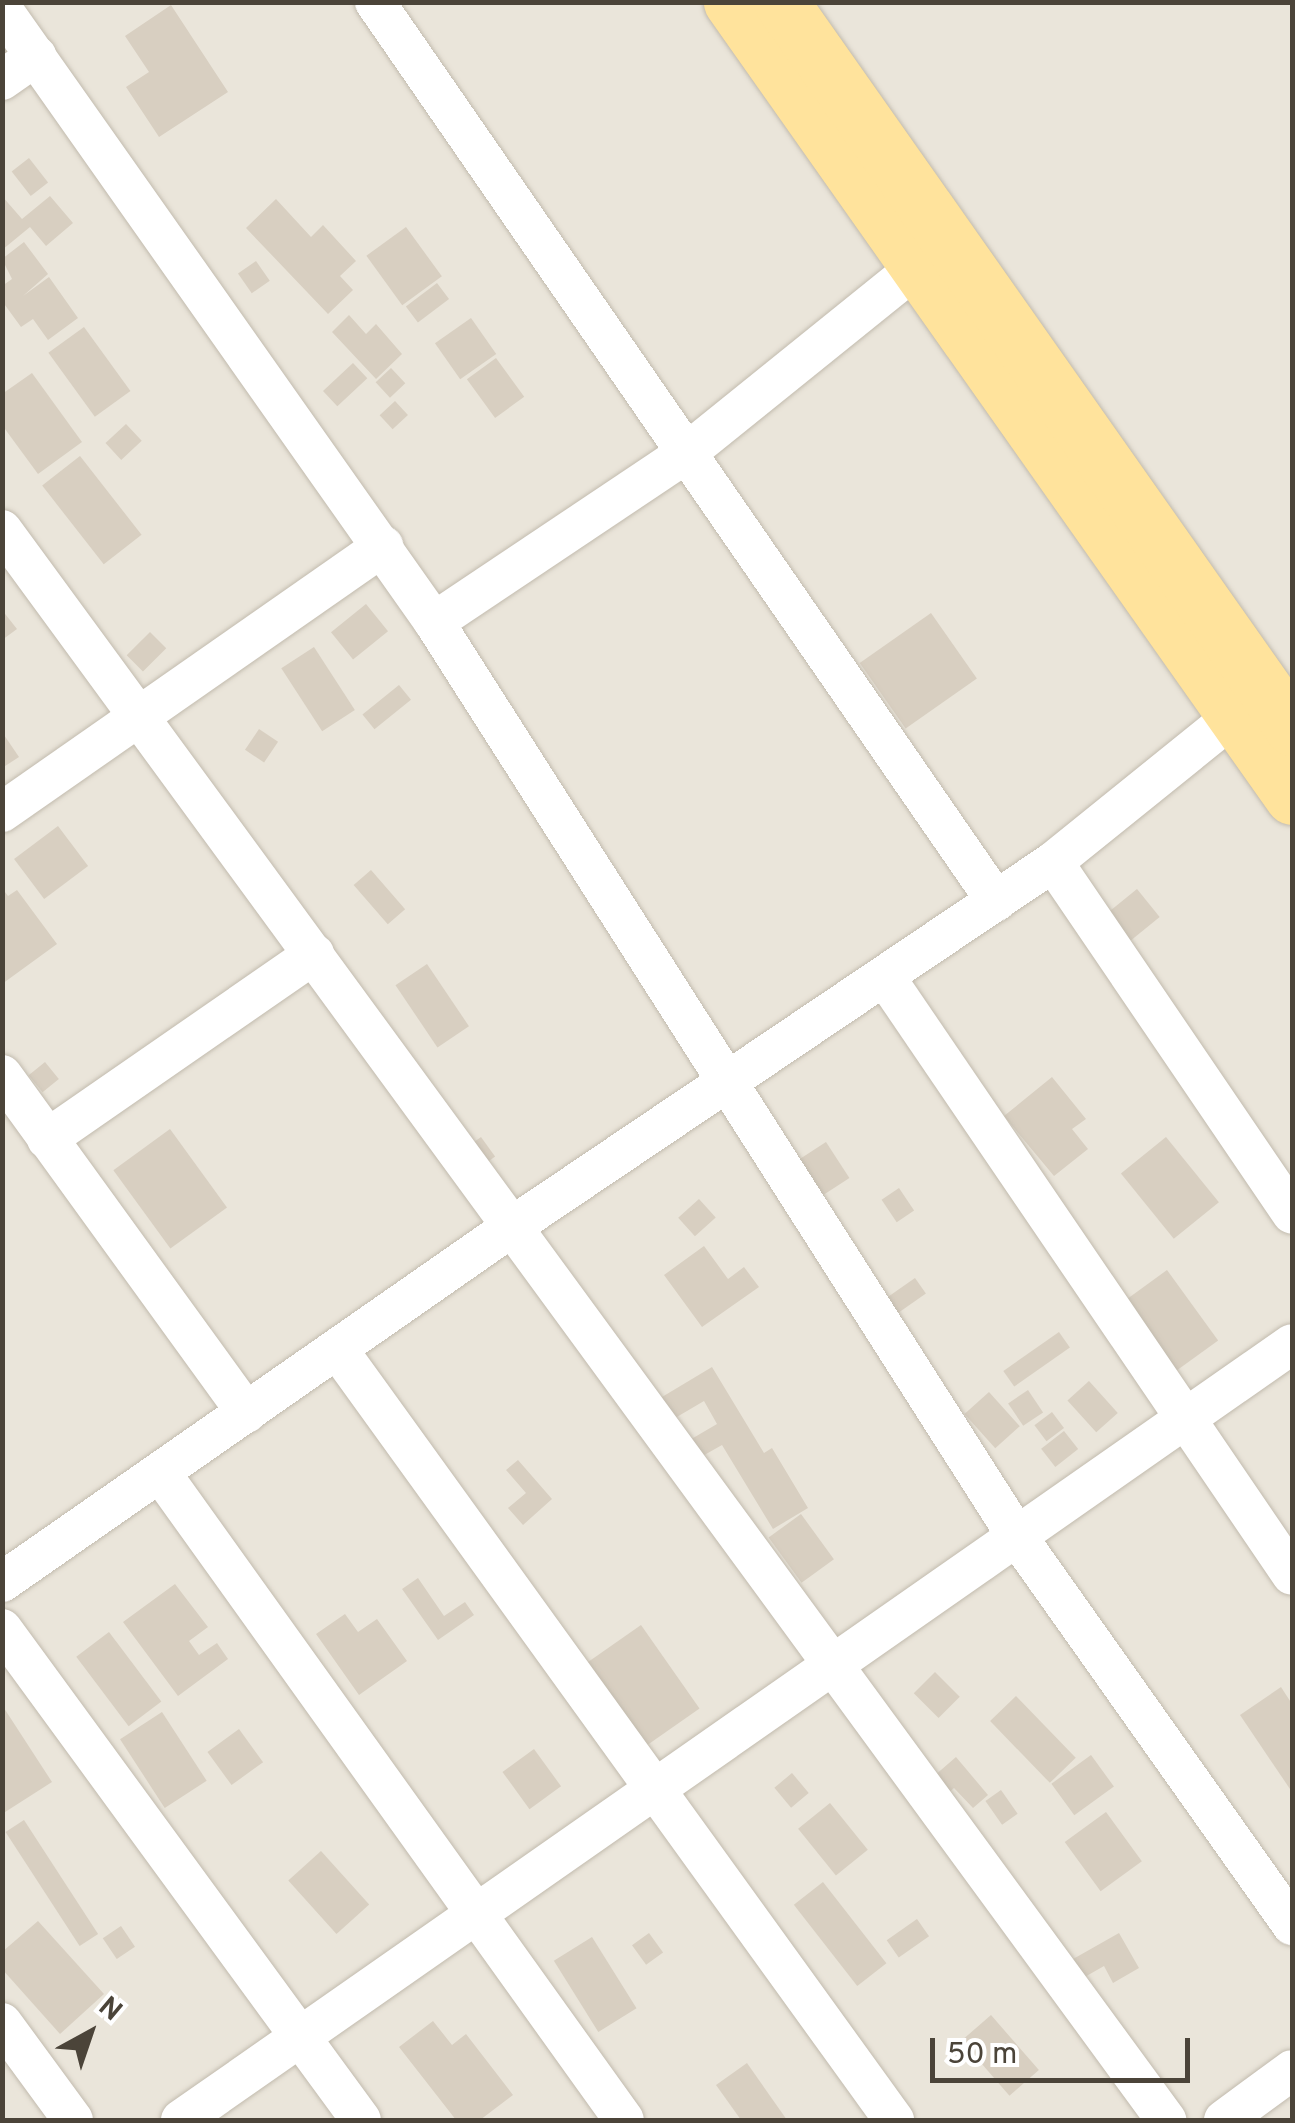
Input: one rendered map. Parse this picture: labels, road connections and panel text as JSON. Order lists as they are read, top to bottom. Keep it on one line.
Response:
{"scale_bar":"50 m","north":"top right"}
